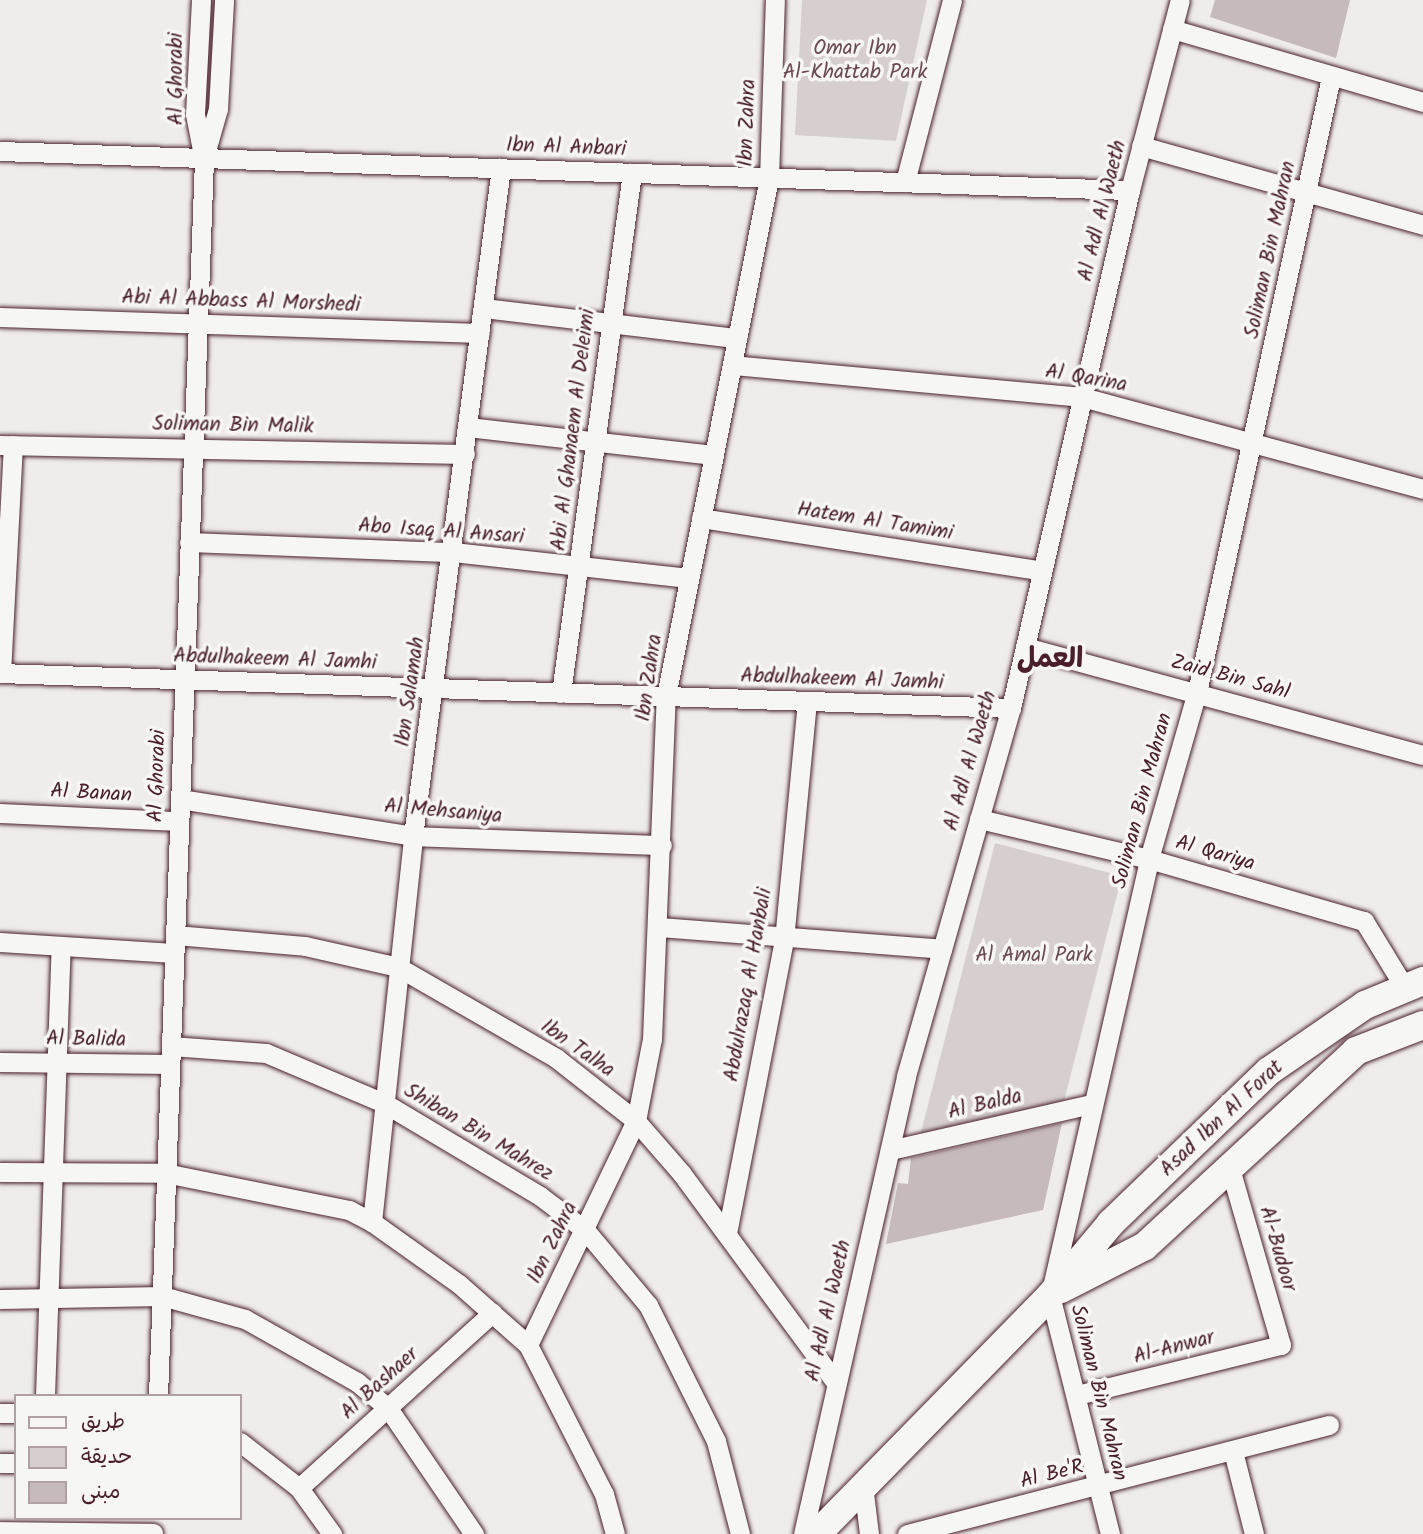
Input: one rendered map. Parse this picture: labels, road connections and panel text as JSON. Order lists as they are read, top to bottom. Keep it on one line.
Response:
{"streets":{"street":["Al Ghorabi","Ibn Zahra","Ibn Al Anbari","Al Adl Al Waeth","Soliman Bin Mahran","Abi Al Abbass Al Morshedi","Al Qarina","Soliman Bin Malik","Abi Al Ghanaem Al Deleimi","Hatem Al Tamimi","Abo Isaq Al Ansari","Abdulhakeem Al Jamhi","Zaid Bin Sahl","Ibn Salamah","Al Banan","Al Mehsaniya","Al Qariya","Abdulrazaq Al Hanbali","Al Balida","Ibn Talha","Al Balda","Asad Ibn Al Forat","Shiban Bin Mahrez","Al-Budoor","Al-Anwar","Al Bashaer","Al Be'R"]},"crossings":[["Al Ghorabi","Ibn Al Anbari"],["Al Ghorabi","Abi Al Abbass Al Morshedi"],["Al Ghorabi","Soliman Bin Malik"],["Al Ghorabi","Abo Isaq Al Ansari"],["Al Ghorabi","Abdulhakeem Al Jamhi"],["Al Ghorabi","Al Banan"],["Al Ghorabi","Al Mehsaniya"],["Al Ghorabi","Al Balida"],["Al Ghorabi","Ibn Talha"],["Al Ghorabi","Shiban Bin Mahrez"],["Ibn Zahra","Ibn Al Anbari"],["Ibn Zahra","Al Qarina"],["Ibn Zahra","Hatem Al Tamimi"],["Ibn Zahra","Abo Isaq Al Ansari"],["Ibn Zahra","Abdulhakeem Al Jamhi"],["Ibn Zahra","Al Mehsaniya"],["Ibn Zahra","Ibn Talha"],["Ibn Zahra","Shiban Bin Mahrez"],["Ibn Al Anbari","Al Adl Al Waeth"],["Ibn Al Anbari","Abi Al Ghanaem Al Deleimi"],["Ibn Al Anbari","Ibn Salamah"],["Al Adl Al Waeth","Al Qarina"],["Al Adl Al Waeth","Hatem Al Tamimi"],["Al Adl Al Waeth","Abdulhakeem Al Jamhi"],["Al Adl Al Waeth","Zaid Bin Sahl"],["Al Adl Al Waeth","Al Qariya"],["Al Adl Al Waeth","Ibn Talha"],["Al Adl Al Waeth","Al Balda"],["Soliman Bin Mahran","Al Qarina"],["Soliman Bin Mahran","Zaid Bin Sahl"],["Soliman Bin Mahran","Al Qariya"],["Soliman Bin Mahran","Al Balda"],["Soliman Bin Mahran","Asad Ibn Al Forat"],["Soliman Bin Mahran","Al-Anwar"],["Soliman Bin Mahran","Al Be'R"],["Abi Al Abbass Al Morshedi","Ibn Salamah"],["Soliman Bin Malik","Ibn Salamah"],["Abi Al Ghanaem Al Deleimi","Abo Isaq Al Ansari"],["Abi Al Ghanaem Al Deleimi","Abdulhakeem Al Jamhi"],["Abo Isaq Al Ansari","Ibn Salamah"],["Abdulhakeem Al Jamhi","Ibn Salamah"],["Abdulhakeem Al Jamhi","Abdulrazaq Al Hanbali"],["Ibn Salamah","Al Mehsaniya"],["Ibn Salamah","Ibn Talha"],["Ibn Salamah","Shiban Bin Mahrez"],["Al Qariya","Asad Ibn Al Forat"],["Abdulrazaq Al Hanbali","Ibn Talha"],["Al Balida","Shiban Bin Mahrez"],["Asad Ibn Al Forat","Al-Budoor"],["Al-Budoor","Al-Anwar"]],"districts":["العمل"],"parks":["Omar Ibn Al-Khattab Park","Al Amal Park"],"legend":["طريق","حديقة","مبنى"]}
